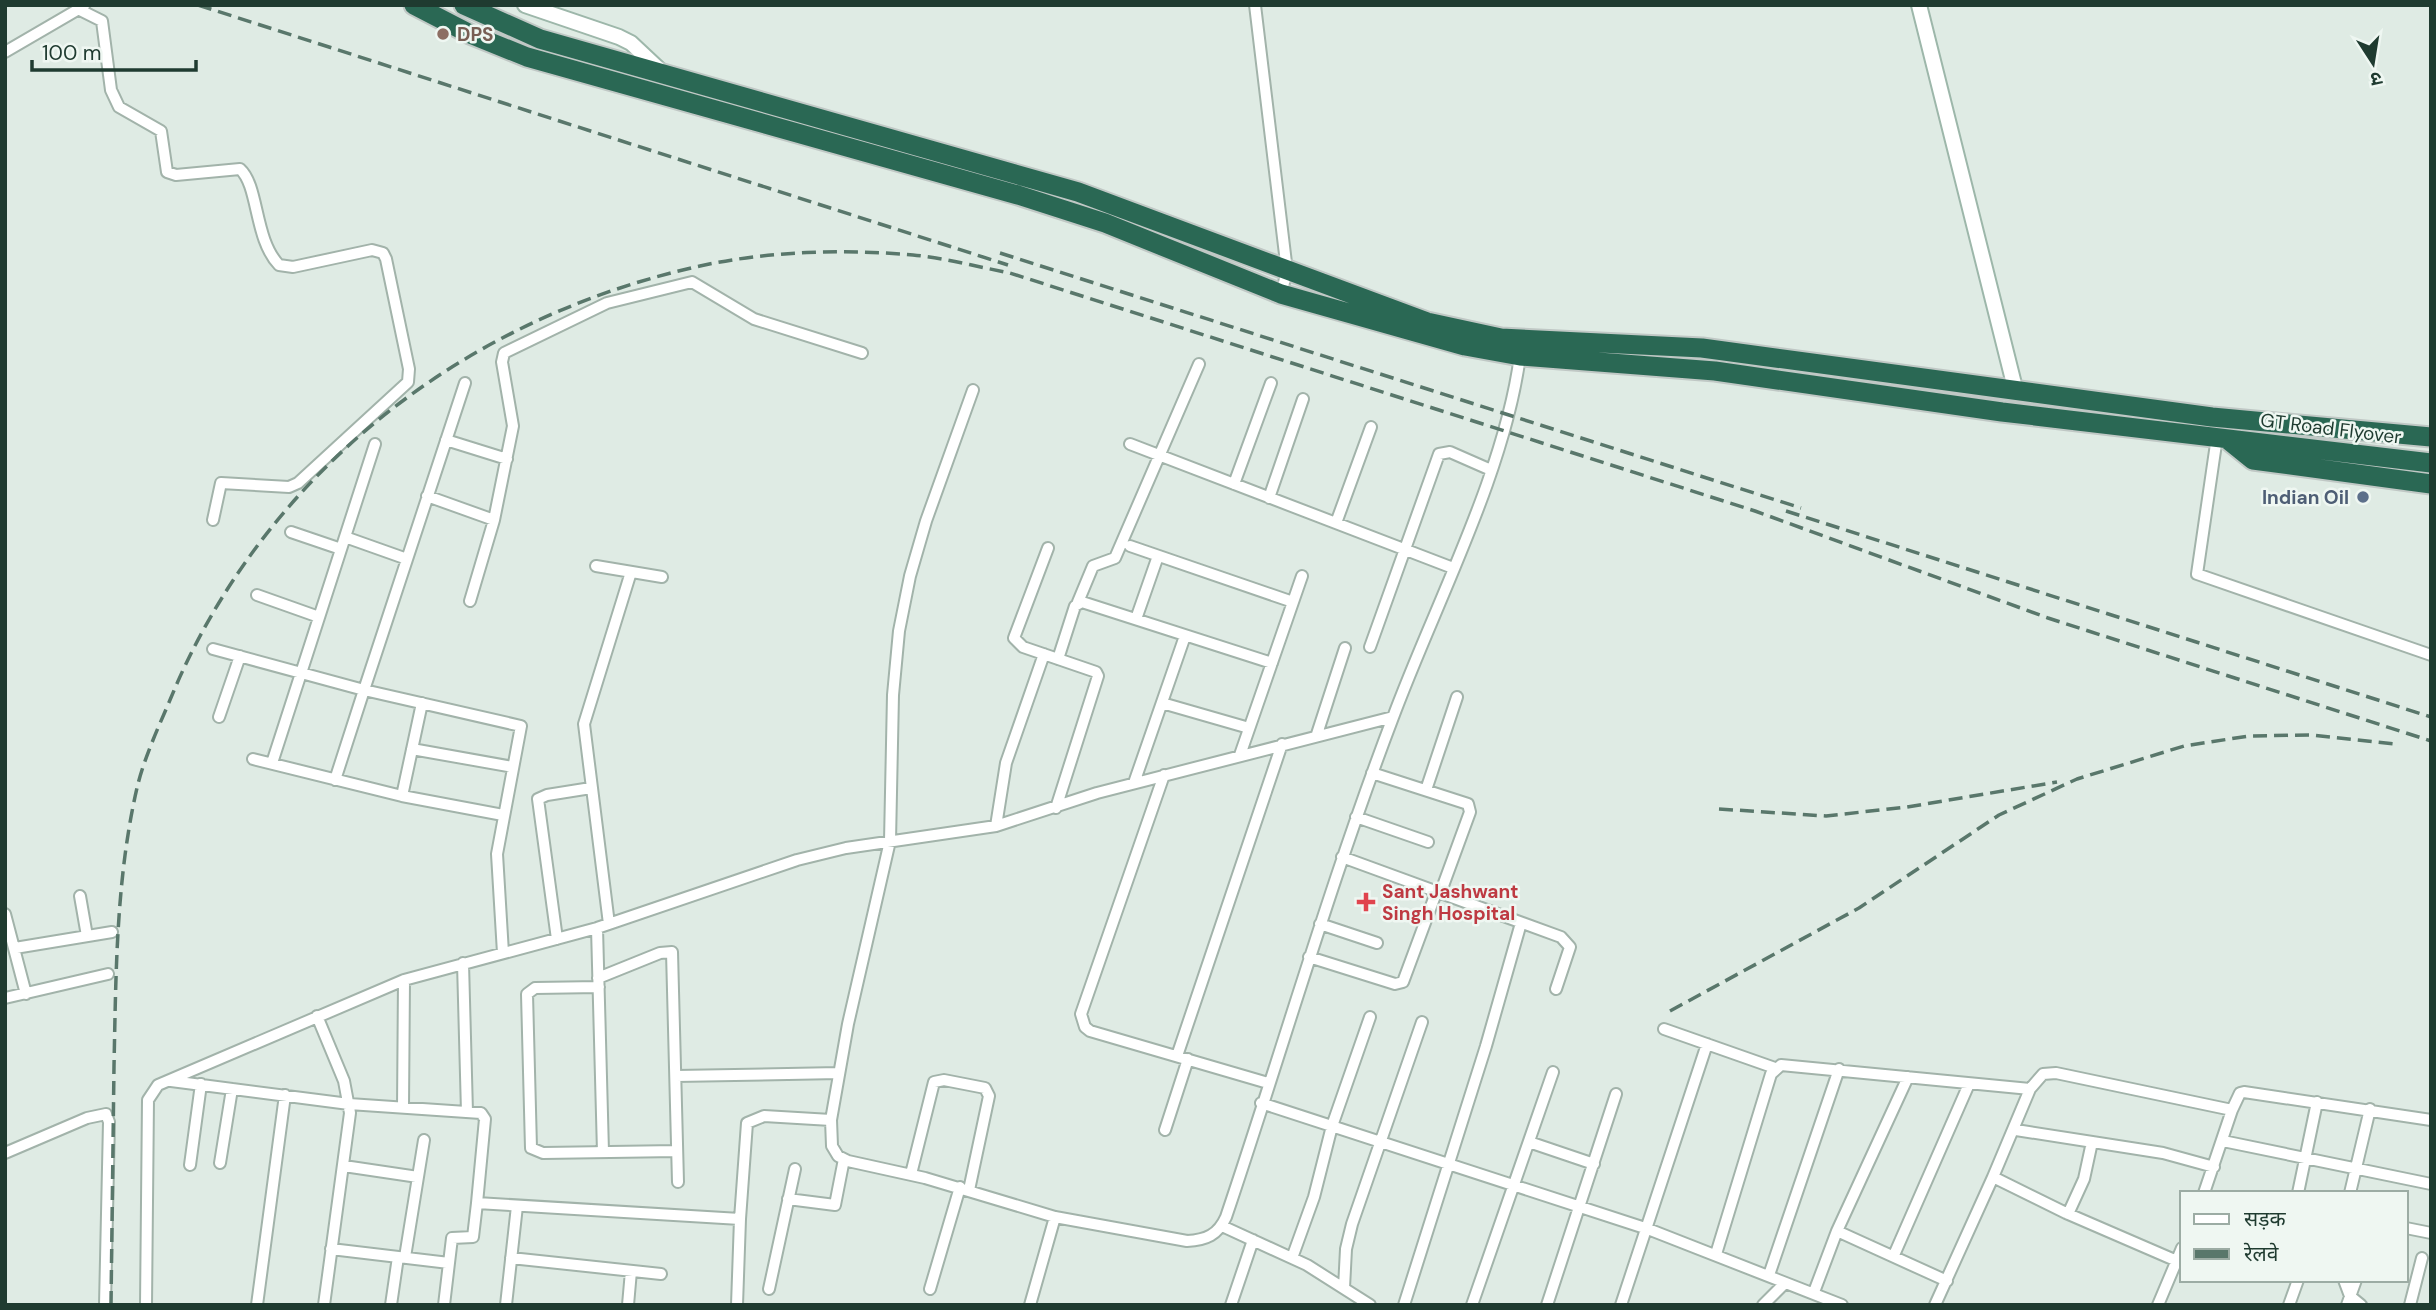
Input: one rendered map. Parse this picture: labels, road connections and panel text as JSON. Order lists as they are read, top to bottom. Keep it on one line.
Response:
{"streets":{"highway":["GT Road Flyover"]},"places":{"other":["DPS","Indian Oil"],"health":["Sant Jashwant Singh Hospital"]},"legend":["सड़क","रेलवे"],"scale_bar":"100 m","north":"bottom"}
